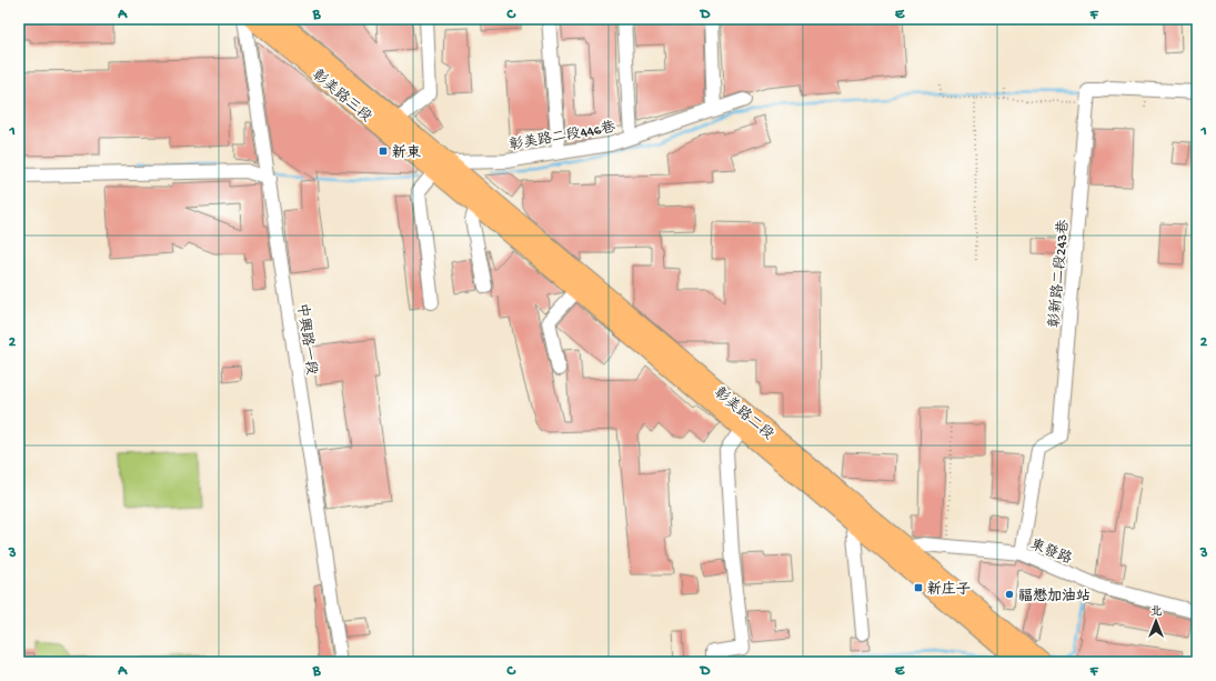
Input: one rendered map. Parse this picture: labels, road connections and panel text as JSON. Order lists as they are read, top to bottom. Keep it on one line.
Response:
{"streets":{"main road":["彰美路三段","彰美路二段"],"street":["彰美路二段446巷","彰新路二段243巷","中興路一段","東發路"]},"crossings":[["彰美路三段","彰美路二段446巷"],["彰美路三段","彰美路二段"],["彰美路二段446巷","彰美路二段"],["彰新路二段243巷","東發路"],["彰美路二段","東發路"]],"places":{"transit":["新東","新庄子"],"other":["福懋加油站"]},"north":"top","grid":{"columns":["A","B","C","D","E","F"],"rows":["1","2","3"]}}
